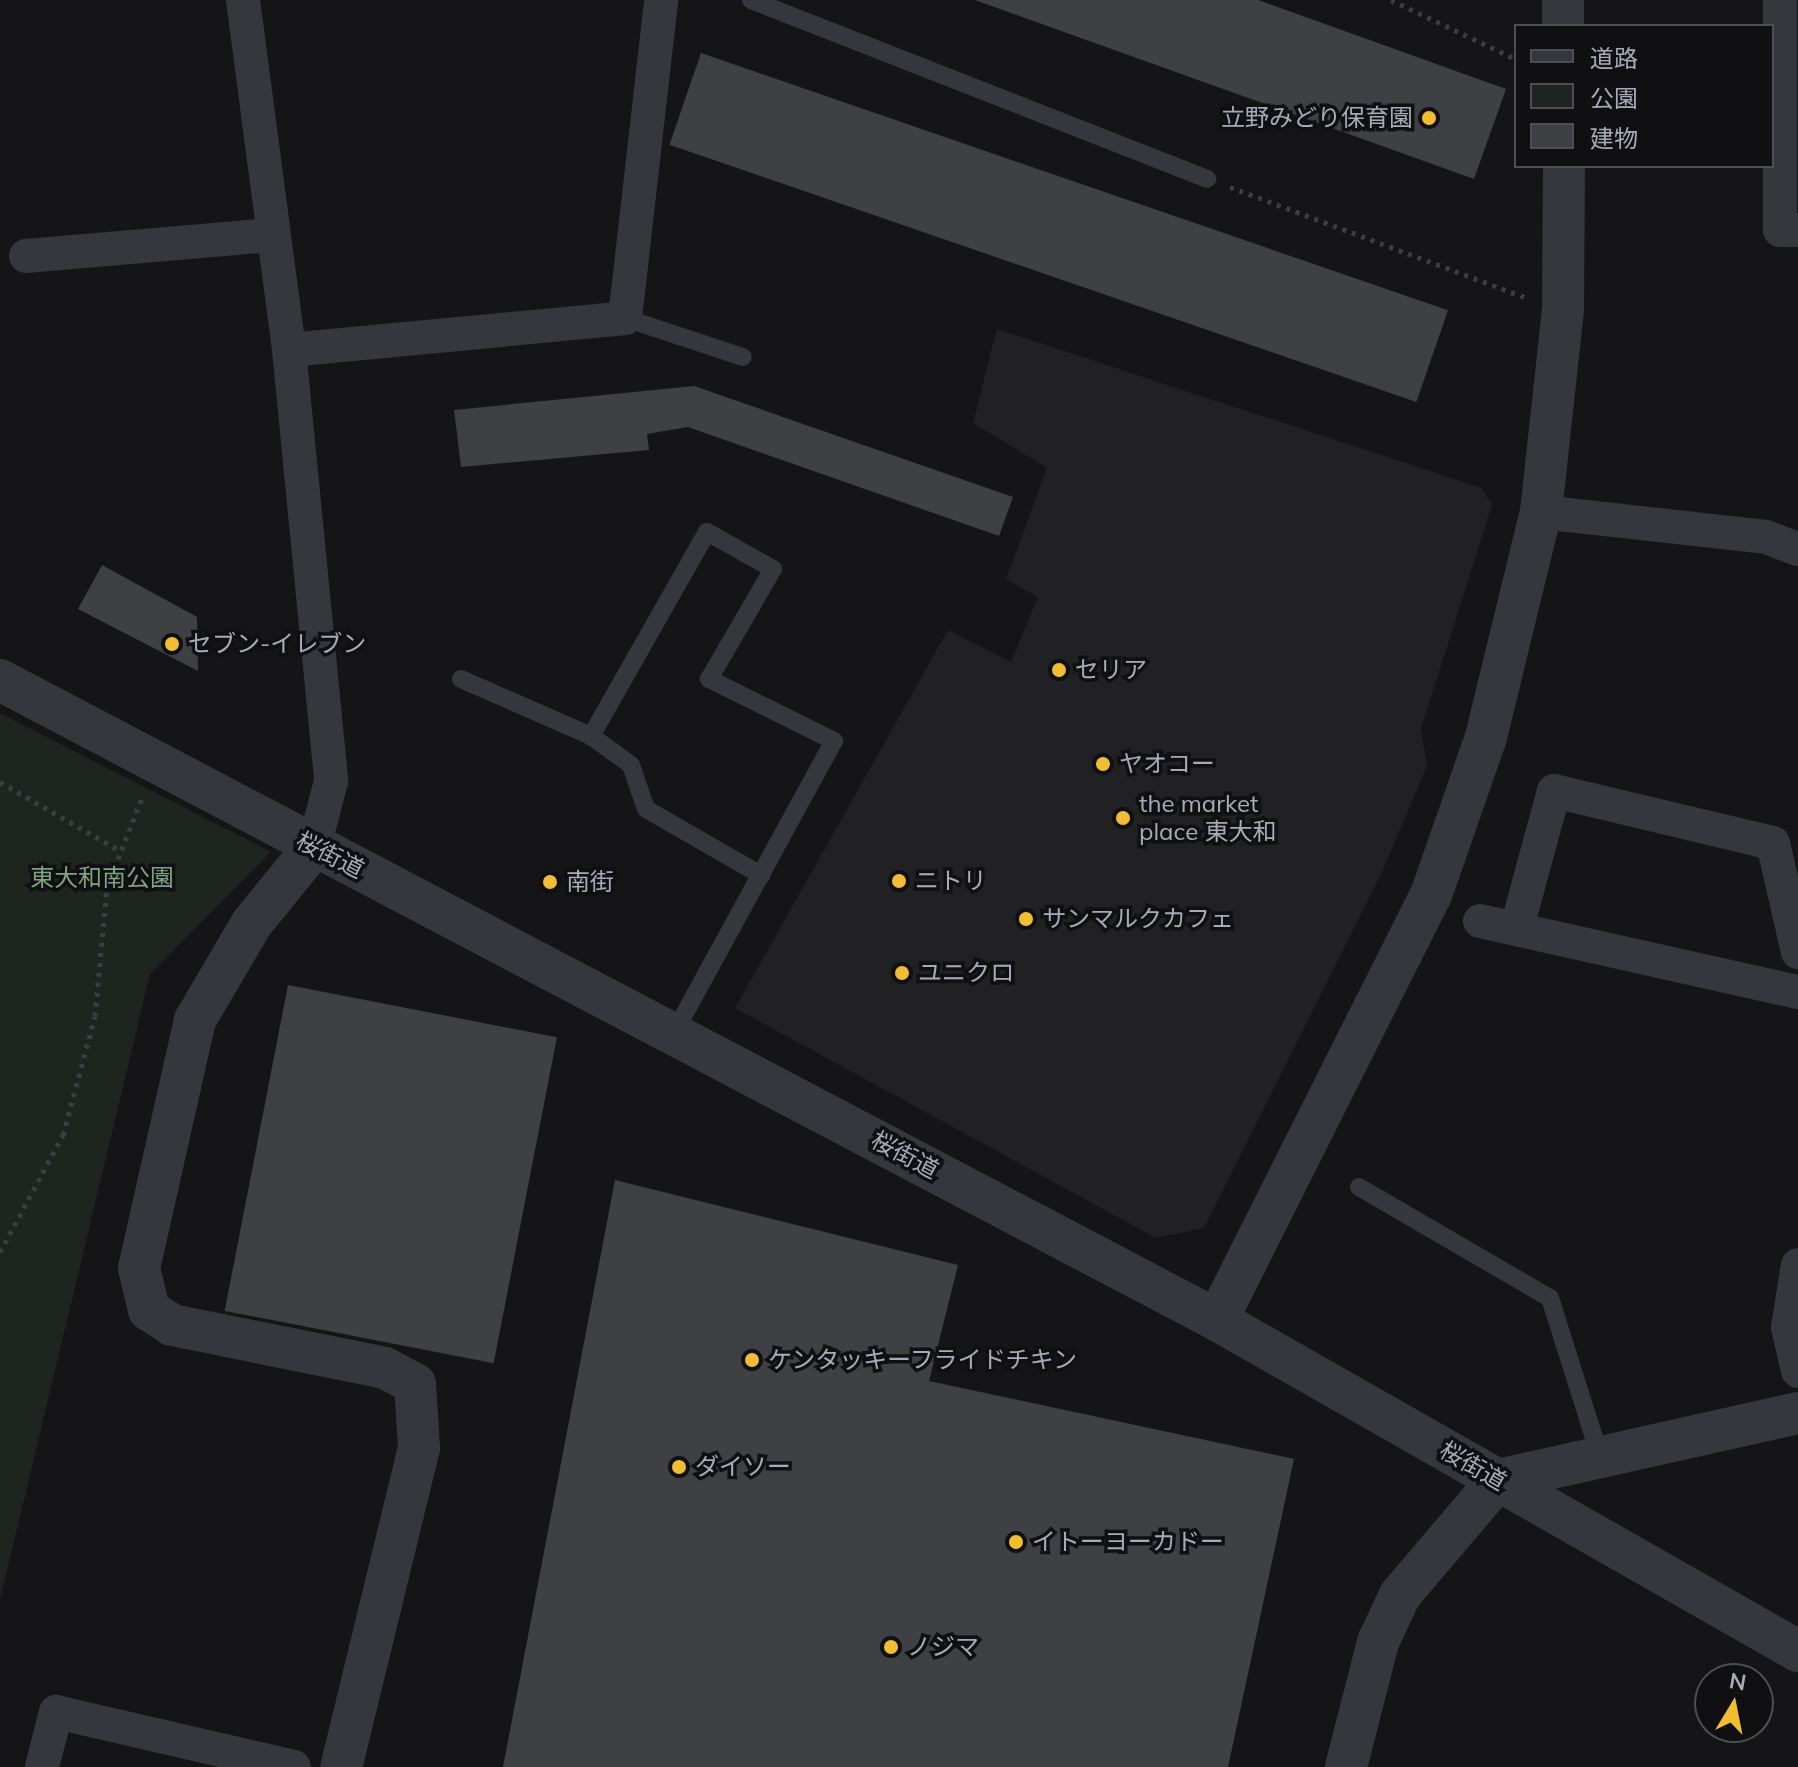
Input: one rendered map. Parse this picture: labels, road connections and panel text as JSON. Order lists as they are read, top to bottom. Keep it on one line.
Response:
{"streets":{"street":["桜街道"]},"parks":["東大和南公園"],"places":["立野みどり保育園","セブン-イレブン","セリア","ヤオコー","the market place 東大和","ニトリ","南街","サンマルクカフェ","ユニクロ","ケンタッキーフライドチキン","ダイソー","イトーヨーカドー","ノジマ"],"legend":["道路","公園","建物"],"north":"top"}
